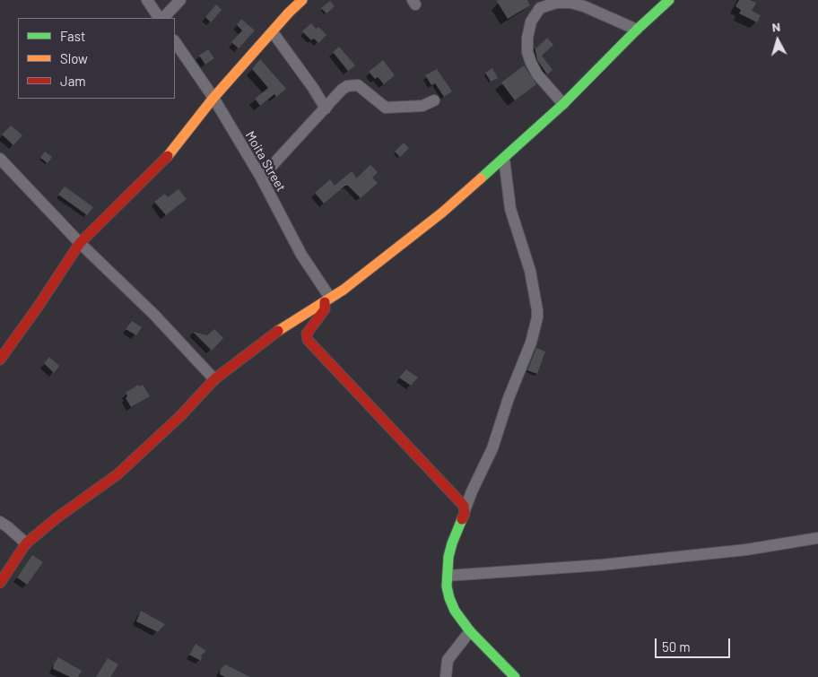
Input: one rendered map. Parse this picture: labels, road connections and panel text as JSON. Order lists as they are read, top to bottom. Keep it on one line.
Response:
{"streets":{"street":["Moita Street"]},"legend":["Fast","Slow","Jam"],"scale_bar":"50 m","north":"top"}
